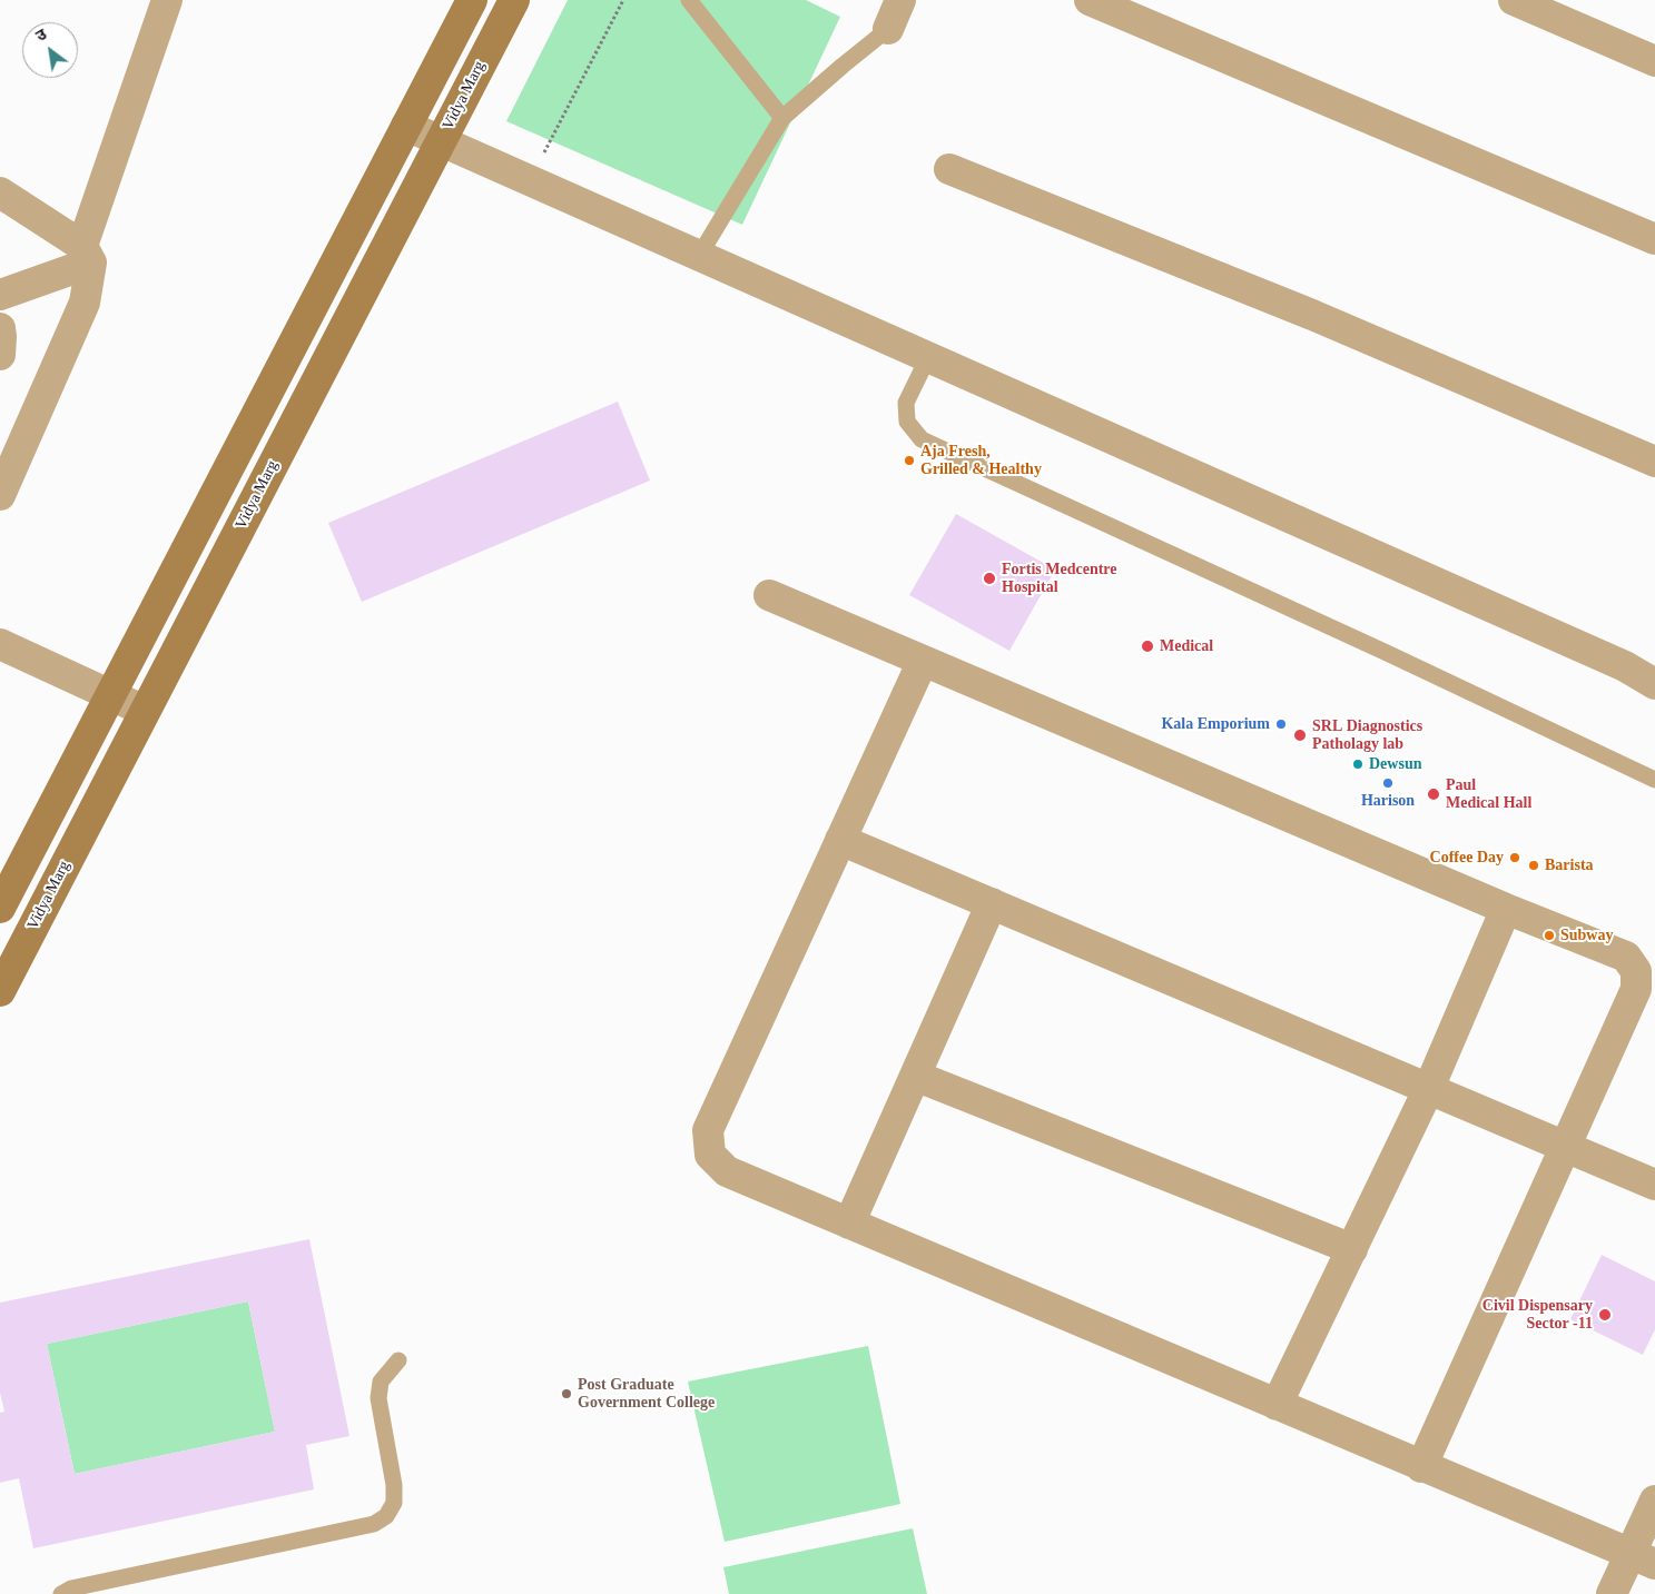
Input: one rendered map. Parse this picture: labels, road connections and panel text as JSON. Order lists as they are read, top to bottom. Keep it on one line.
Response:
{"streets":{"main road":["Vidya Marg"]},"places":["Aja Fresh, Grilled & Healthy","Fortis Medcentre Hospital","Medical","Kala Emporium","SRL Diagnostics Patholagy lab","Dewsun","Harison","Paul Medical Hall","Coffee Day","Barista","Subway","Civil Dispensary Sector -11","Post Graduate Government College"],"north":"top left"}
